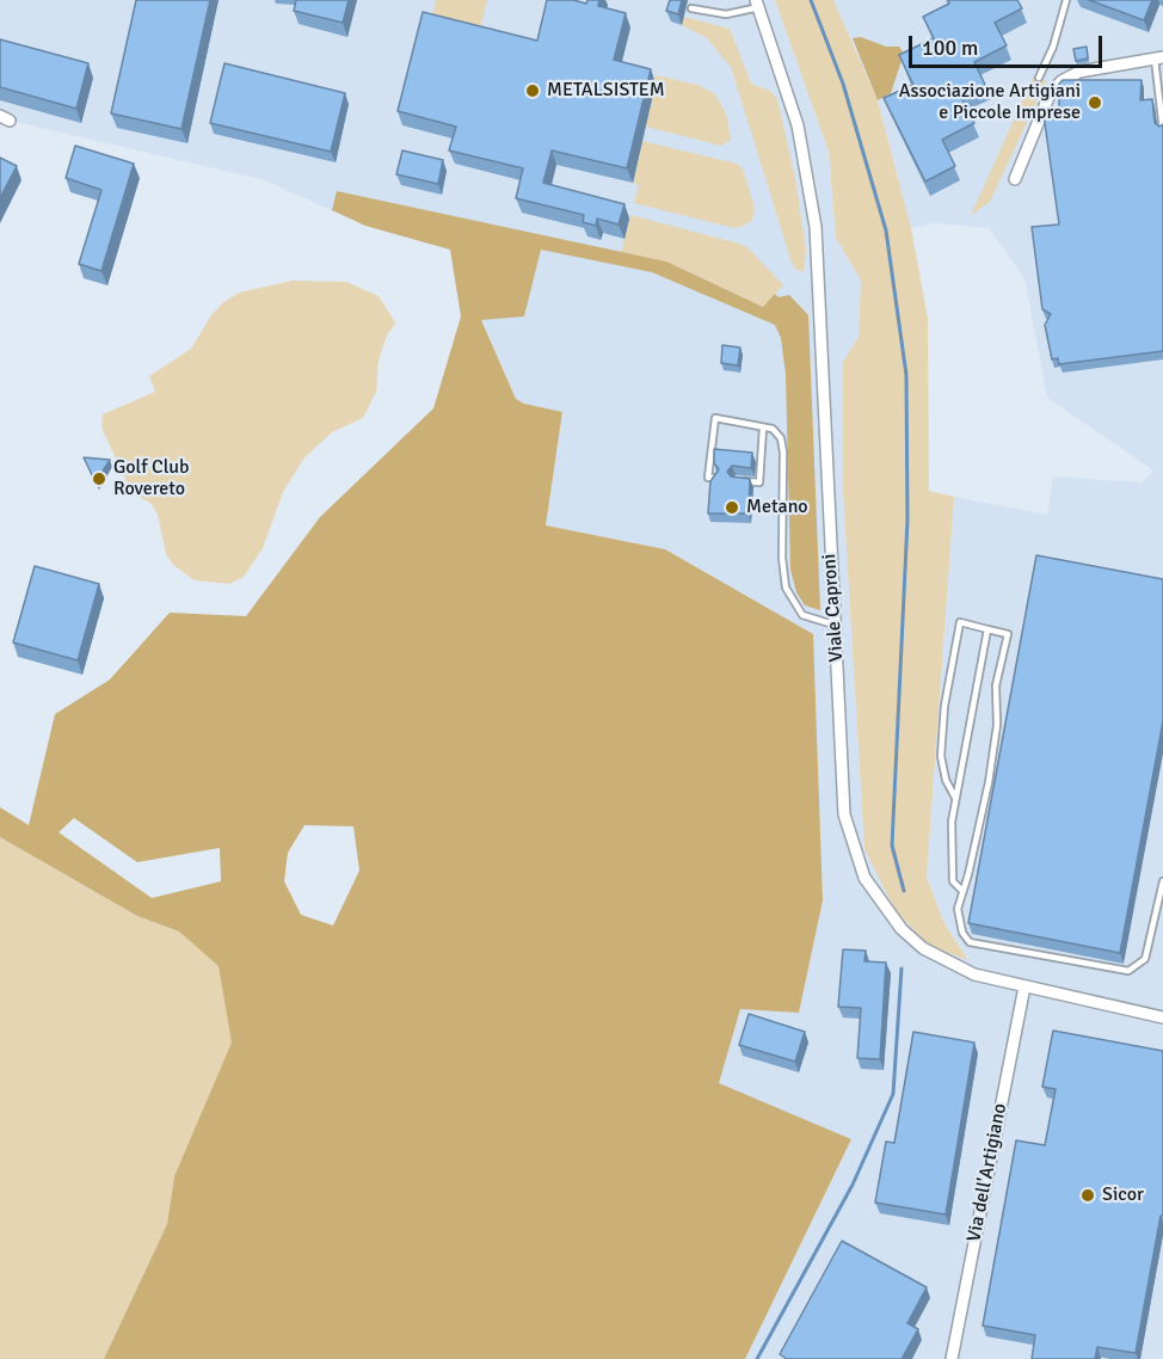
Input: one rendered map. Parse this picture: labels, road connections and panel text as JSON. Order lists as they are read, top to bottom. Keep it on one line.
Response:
{"streets":{"street":["Viale Caproni","Via dell'Artigiano"]},"crossings":[["Viale Caproni","Via dell'Artigiano"]],"places":["METALSISTEM","Associazione Artigiani e Piccole Imprese","Golf Club Rovereto","Metano","Sicor"],"scale_bar":"100 m"}
